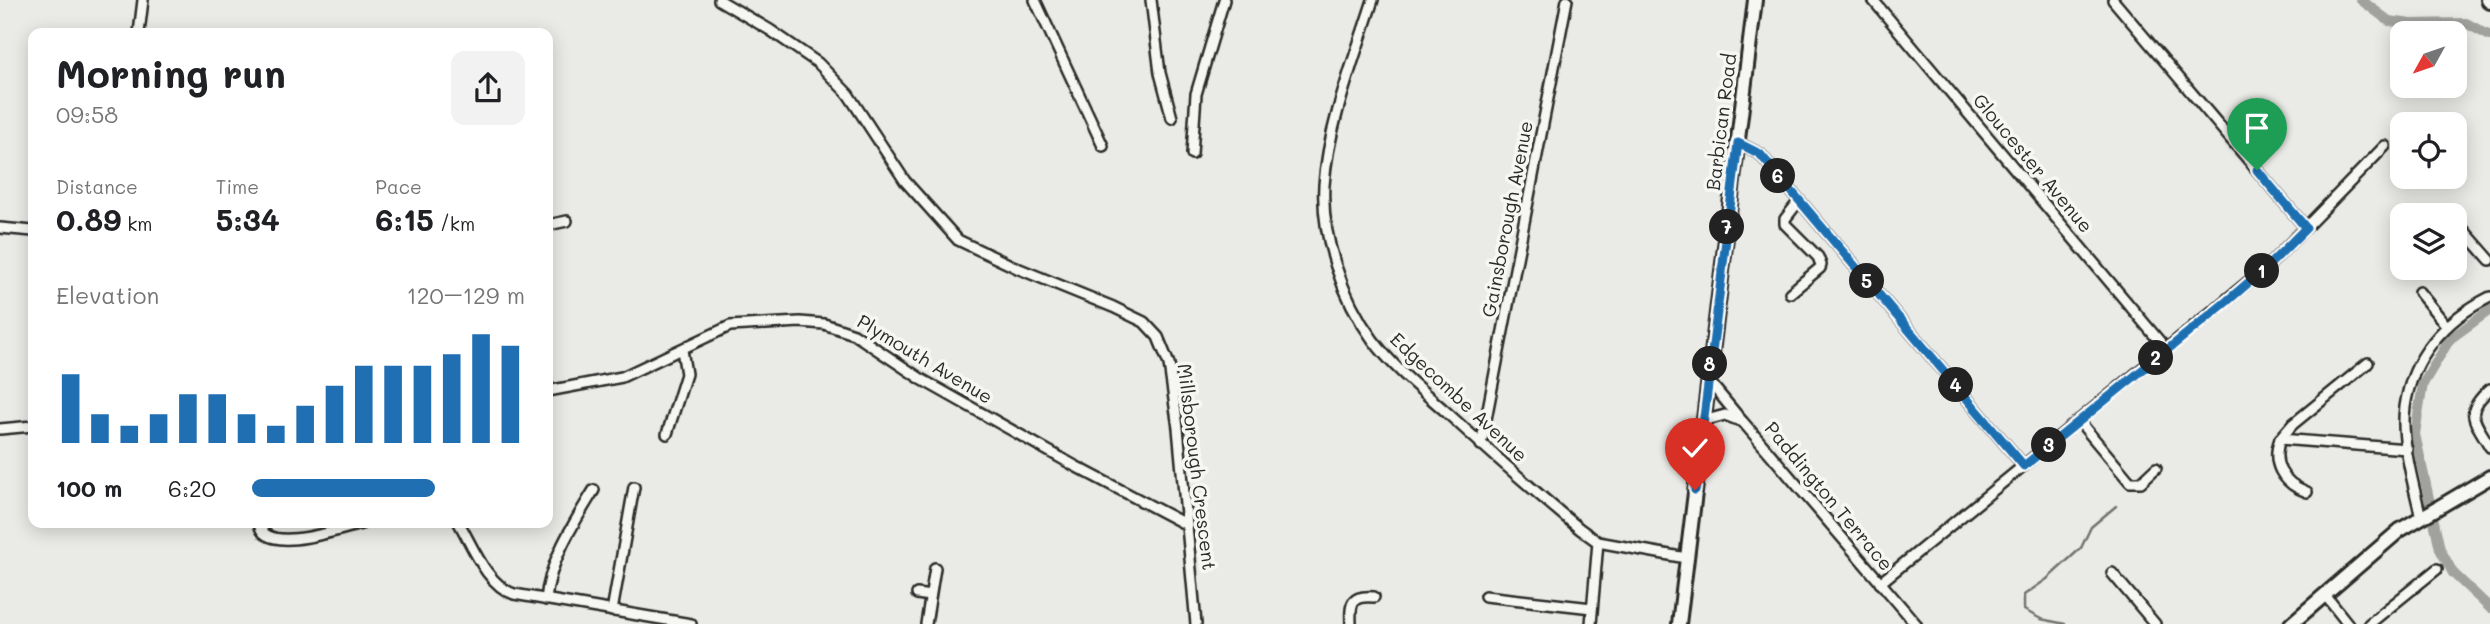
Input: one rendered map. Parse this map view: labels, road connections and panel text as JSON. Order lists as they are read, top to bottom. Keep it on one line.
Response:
{"streets":{"main road":["Barbican Road"],"street":["Gloucester Avenue","Gainsborough Avenue","Plymouth Avenue","Edgecombe Avenue","Millsborough Crescent","Paddington Terrace"]},"crossings":[["Barbican Road","Edgecombe Avenue"],["Barbican Road","Paddington Terrace"],["Gainsborough Avenue","Edgecombe Avenue"],["Plymouth Avenue","Millsborough Crescent"]],"north":"bottom left","page":{"heading":["Morning run","09:58"],"stats":[["Distance","0.89 km"],["Time","5:34"],["Pace","6:15 /km"]],"pins":["6","7","1","5","2","8","4","3"],"chart":["Elevation","120–129 m"],"list":[{"name":"100 m","note":"6:20"}]}}
